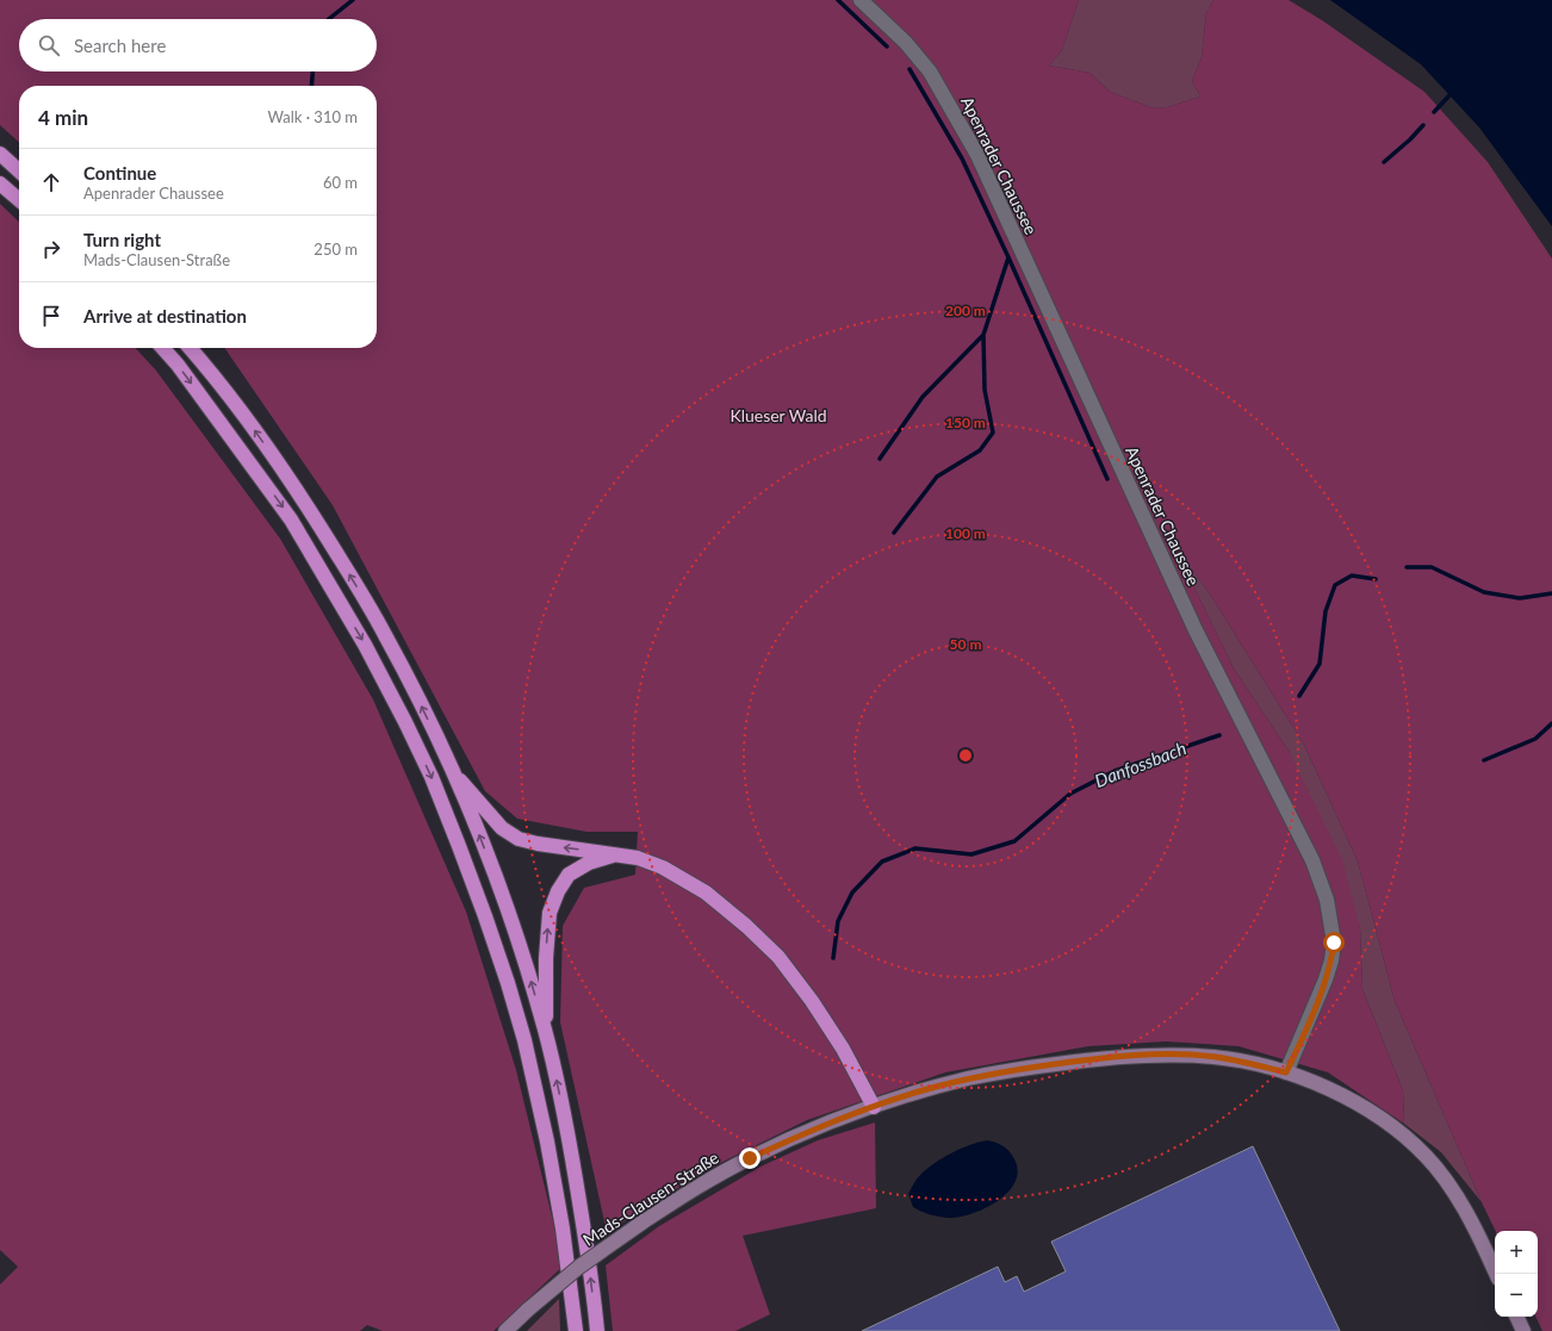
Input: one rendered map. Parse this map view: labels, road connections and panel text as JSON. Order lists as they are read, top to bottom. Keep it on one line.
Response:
{"streets":{"main road":["Mads-Clausen-Straße"],"street":["Apenrader Chaussee"]},"crossings":[["Apenrader Chaussee","Mads-Clausen-Straße"]],"water":["Danfossbach"],"parks":["Klueser Wald"],"page":{"search":"Search here","heading":["4 min","Walk · 310 m"],"list":[["Continue","Apenrader Chaussee","60 m"],["Turn right","Mads-Clausen-Straße","250 m"],"Arrive at destination"],"map_buttons":["+","−"]},"rings":["200 m","150 m","100 m","50 m"]}
